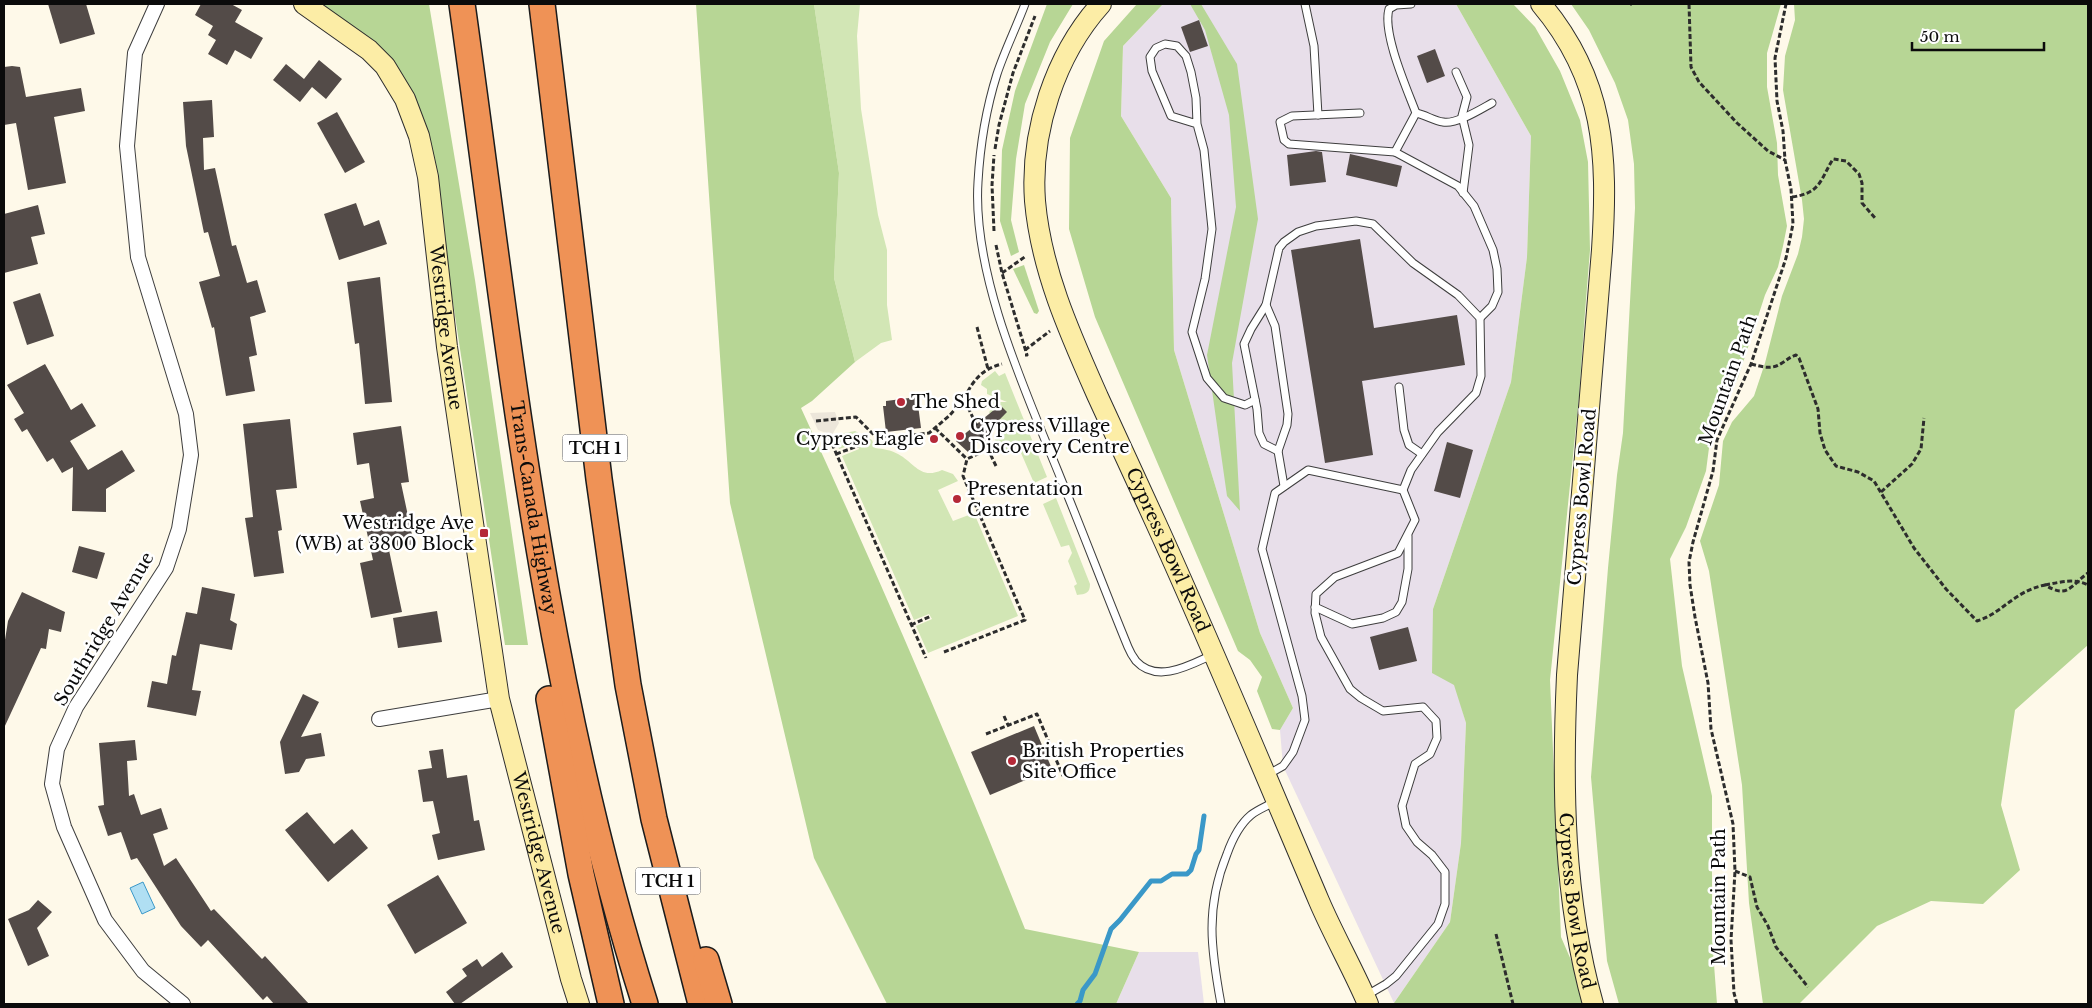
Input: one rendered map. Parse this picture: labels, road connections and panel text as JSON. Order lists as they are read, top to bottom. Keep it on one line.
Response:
{"streets":{"highway":["TCH 1","Trans-Canada Highway"],"street":["Westridge Avenue","Cypress Bowl Road","Southridge Avenue"],"path":["Mountain Path"]},"places":{"other":["The Shed","Cypress Village Discovery Centre","Cypress Eagle","Presentation Centre","British Properties Site Office"],"transit":["Westridge Ave (WB) at 3800 Block"]},"scale_bar":"50 m"}
